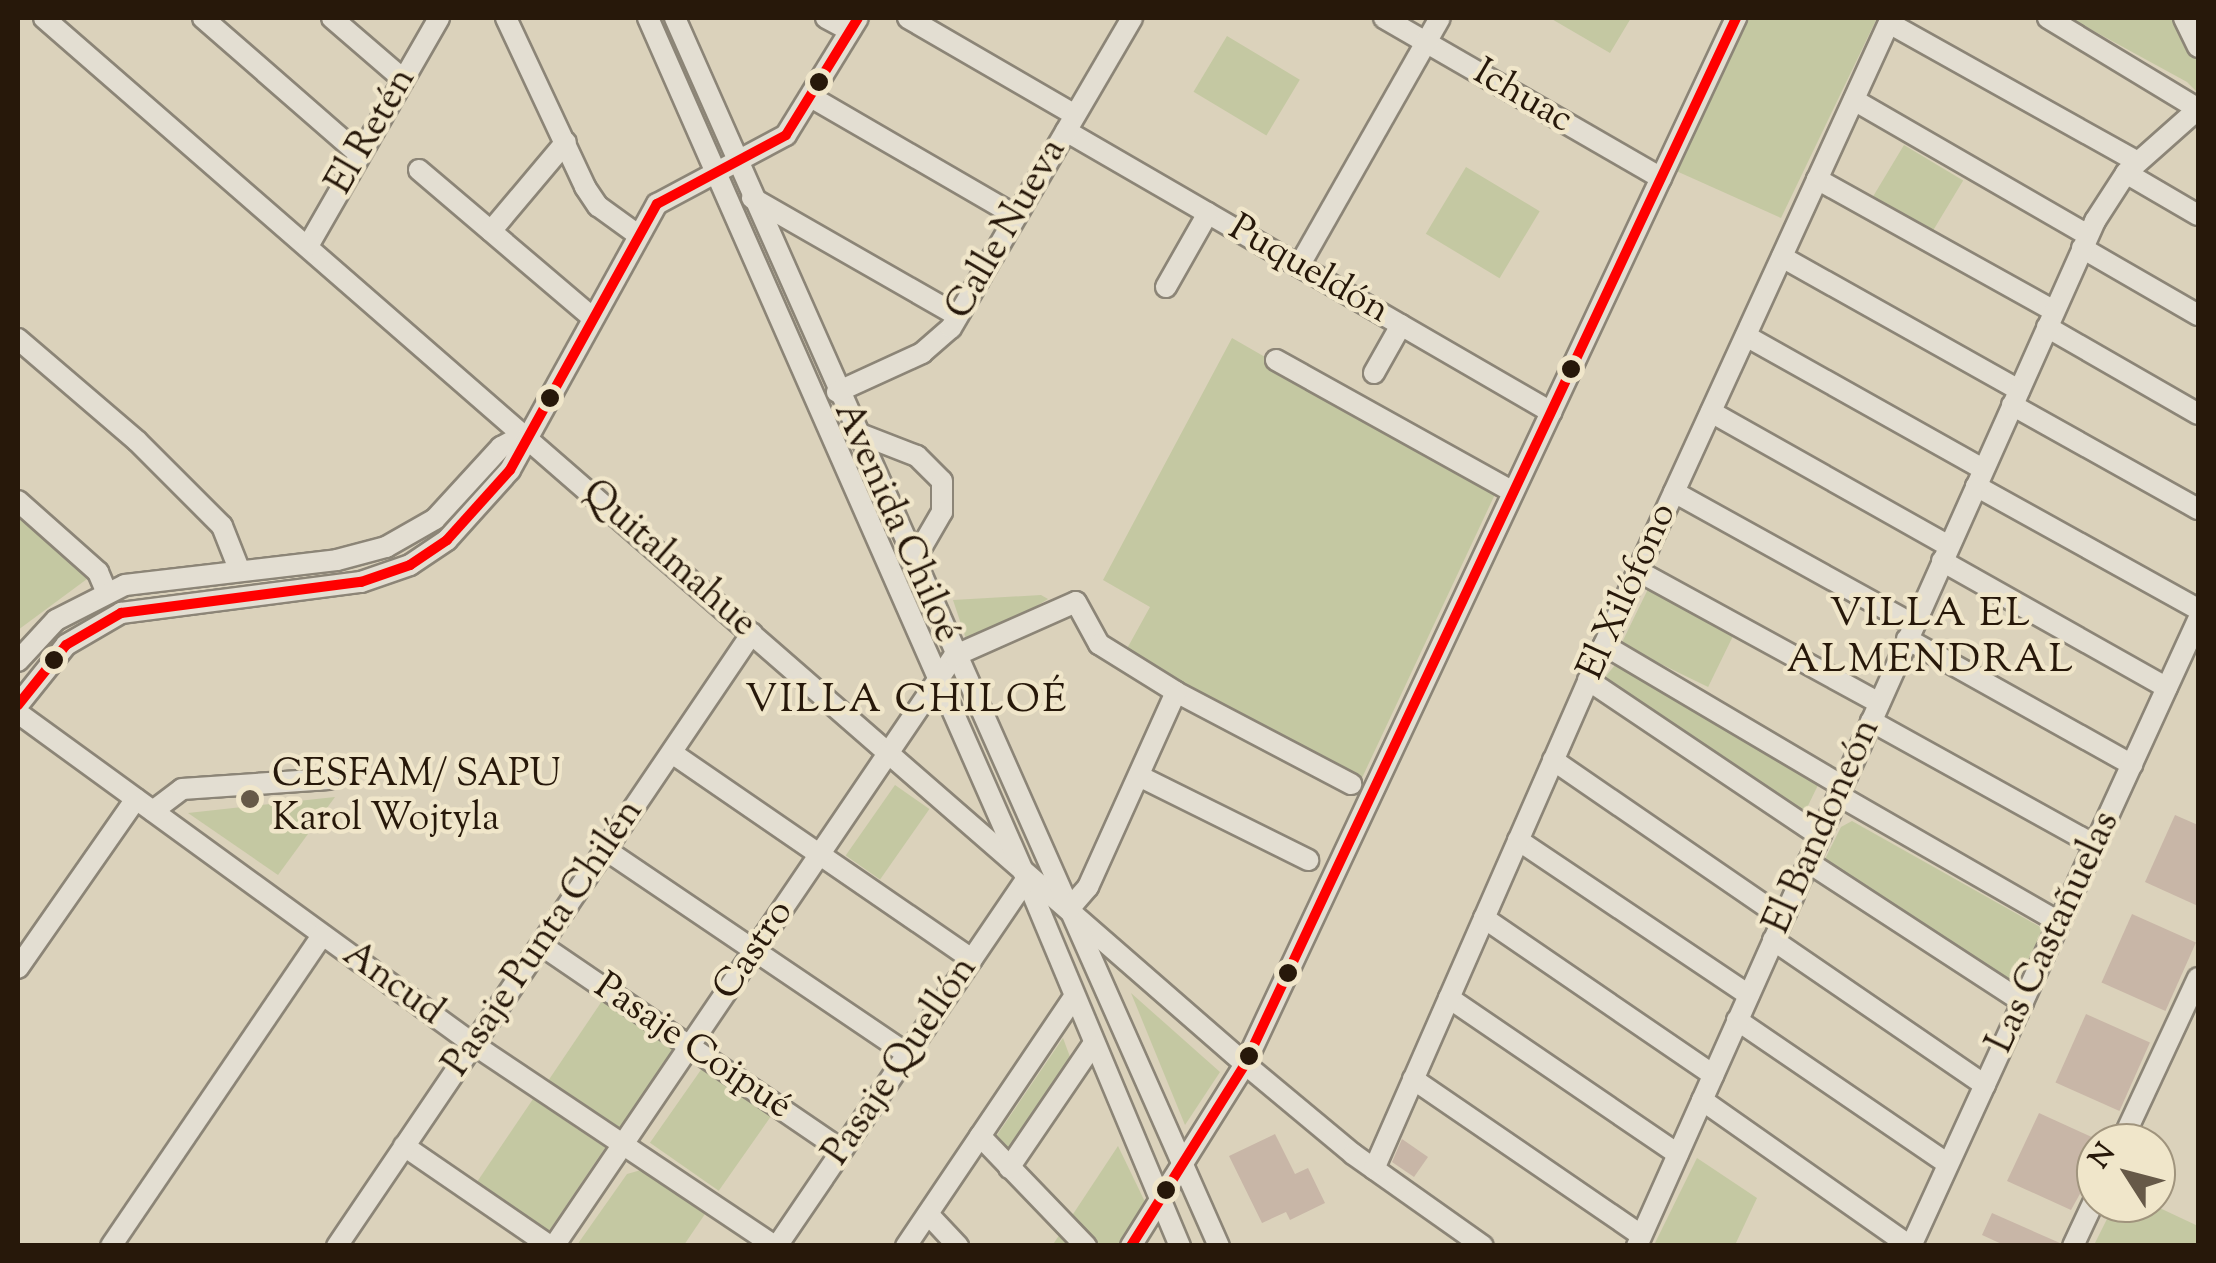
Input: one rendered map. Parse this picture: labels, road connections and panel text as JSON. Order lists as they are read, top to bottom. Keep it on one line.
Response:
{"streets":{"street":["Ichuac","El Retén","Calle Nueva","Puqueldón","Avenida Chiloé","Quitalmahue","El Xilófono","El Bandoneón","Las Castañuelas","Pasaje Punta Chilén","Castro","Ancud","Pasaje Coipué","Pasaje Quellón"]},"crossings":[["El Retén","Quitalmahue"],["Calle Nueva","Puqueldón"],["Calle Nueva","Avenida Chiloé"],["Avenida Chiloé","Quitalmahue"],["Avenida Chiloé","Castro"],["Avenida Chiloé","Pasaje Quellón"],["Quitalmahue","El Xilófono"],["Quitalmahue","Pasaje Punta Chilén"],["Quitalmahue","Castro"],["Quitalmahue","Pasaje Quellón"],["Pasaje Punta Chilén","Ancud"],["Pasaje Punta Chilén","Pasaje Coipué"],["Castro","Ancud"],["Castro","Pasaje Coipué"],["Ancud","Pasaje Quellón"],["Pasaje Coipué","Pasaje Quellón"]],"districts":["VILLA EL ALMENDRAL","VILLA CHILOÉ"],"places":["CESFAM/ SAPU Karol Wojtyla"],"north":"top left"}
